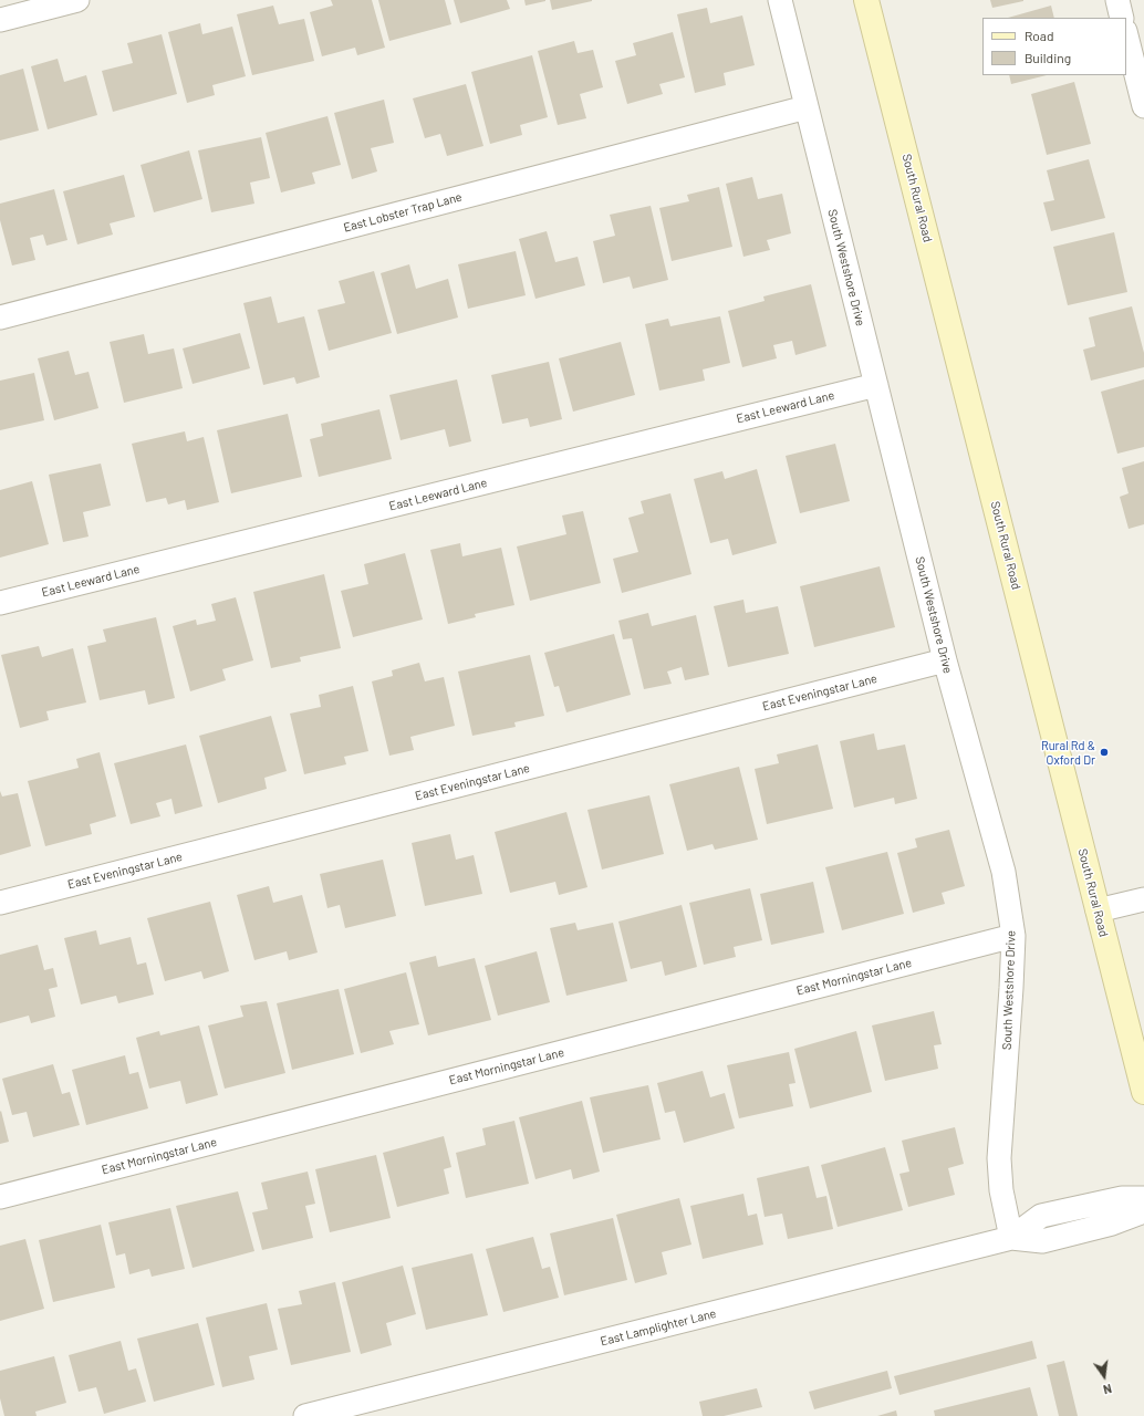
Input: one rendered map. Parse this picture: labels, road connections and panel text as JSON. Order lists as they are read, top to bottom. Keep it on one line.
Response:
{"streets":{"main road":["South Rural Road"],"street":["East Lobster Trap Lane","South Westshore Drive","East Leeward Lane","East Eveningstar Lane","East Morningstar Lane","East Lamplighter Lane"]},"crossings":[["East Lobster Trap Lane","South Westshore Drive"],["South Westshore Drive","East Leeward Lane"],["South Westshore Drive","East Eveningstar Lane"],["South Westshore Drive","East Morningstar Lane"],["South Westshore Drive","East Lamplighter Lane"]],"places":["Rural Rd & Oxford Dr"],"legend":["Road","Building"],"north":"bottom"}
